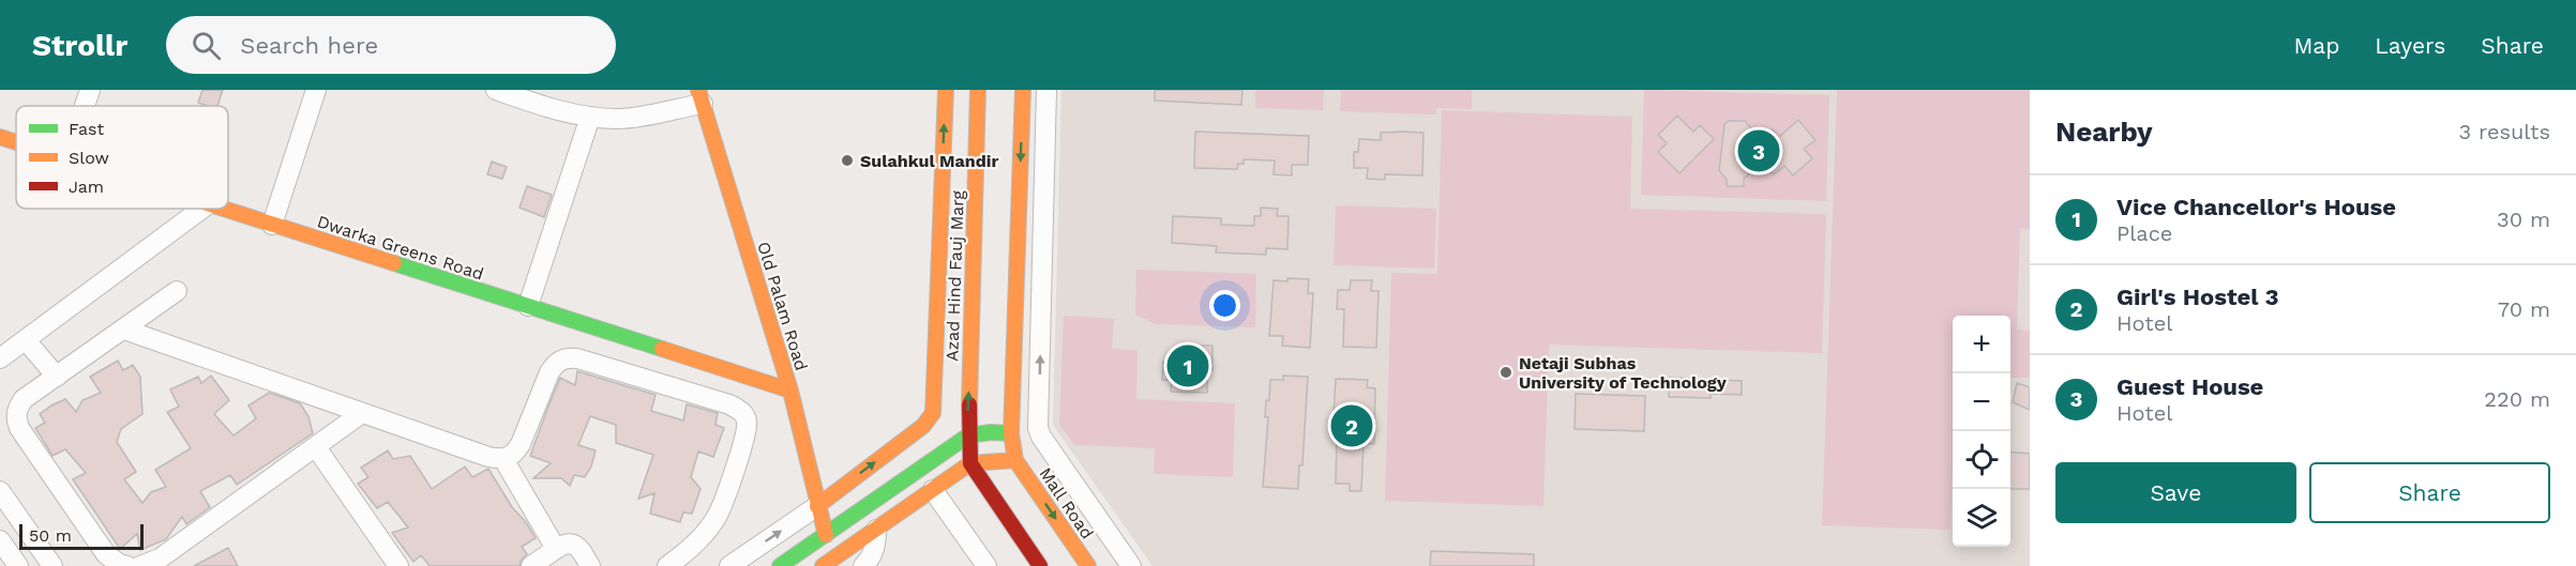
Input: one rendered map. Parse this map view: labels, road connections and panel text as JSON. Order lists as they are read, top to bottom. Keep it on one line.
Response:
{"streets":{"street":["Dwarka Greens Road","Azad Hind Fauj Marg","Old Palam Road","Mall Road"]},"crossings":[["Dwarka Greens Road","Old Palam Road"]],"places":["Sulahkul Mandir","Netaji Subhas University of Technology"],"legend":["Fast","Slow","Jam"],"scale_bar":"50 m","page":{"header":"Strollr","search":"Search here","nav":["Map","Layers","Share"],"heading":["Nearby","3 results"],"pins":["3","1","2"],"list":[{"mark":"1","name":"Vice Chancellor's House","note":"Place","value":"30 m"},{"mark":"2","name":"Girl's Hostel 3","note":"Hotel","value":"70 m"},{"mark":"3","name":"Guest House","note":"Hotel","value":"220 m"}],"map_buttons":["+","−"],"buttons":["Save","Share"],"scale":"50 m"}}
